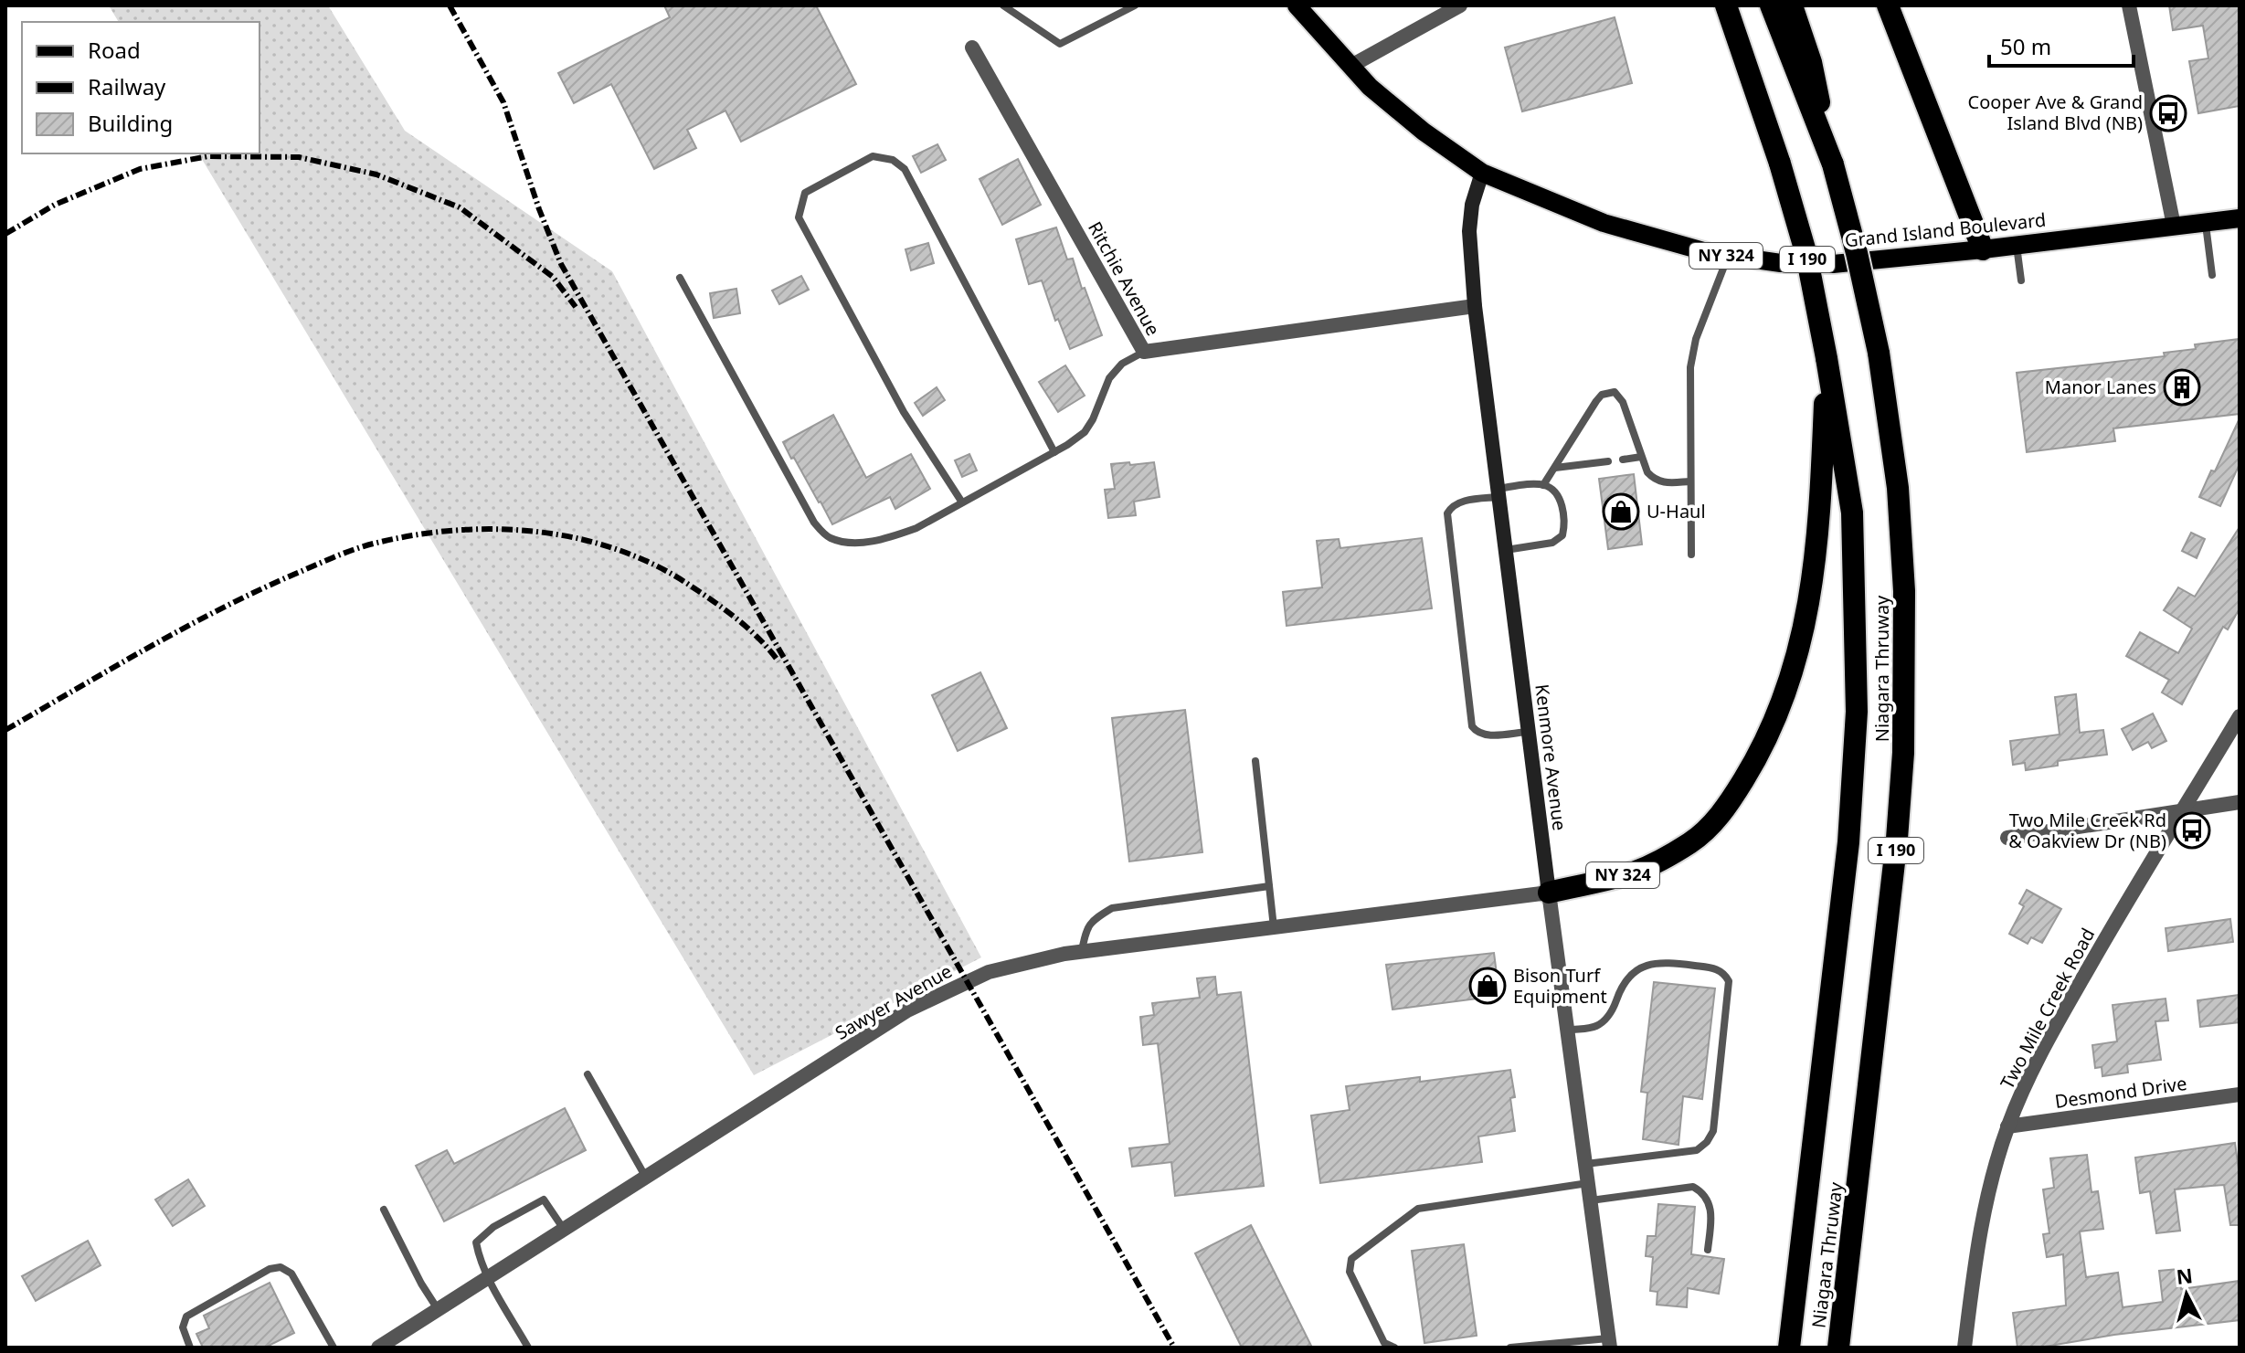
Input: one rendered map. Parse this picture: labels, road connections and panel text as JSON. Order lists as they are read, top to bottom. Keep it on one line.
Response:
{"streets":{"highway":["NY 324","I 190","Niagara Thruway"],"main road":["Grand Island Boulevard","Kenmore Avenue"],"street":["Ritchie Avenue","Sawyer Avenue","Two Mile Creek Road","Desmond Drive"]},"crossings":[["Grand Island Boulevard","Kenmore Avenue"],["NY 324","Niagara Thruway"],["NY 324","Kenmore Avenue"],["NY 324","Sawyer Avenue"],["Ritchie Avenue","Kenmore Avenue"],["Kenmore Avenue","Sawyer Avenue"],["Two Mile Creek Road","Desmond Drive"]],"places":{"bus stop":["Cooper Ave & Grand Island Blvd (NB)","Two Mile Creek Rd & Oakview Dr (NB)"],"building":["Manor Lanes"],"shop":["U-Haul","Bison Turf Equipment"]},"legend":["Road","Railway","Building"],"scale_bar":"50 m","north":"top"}
